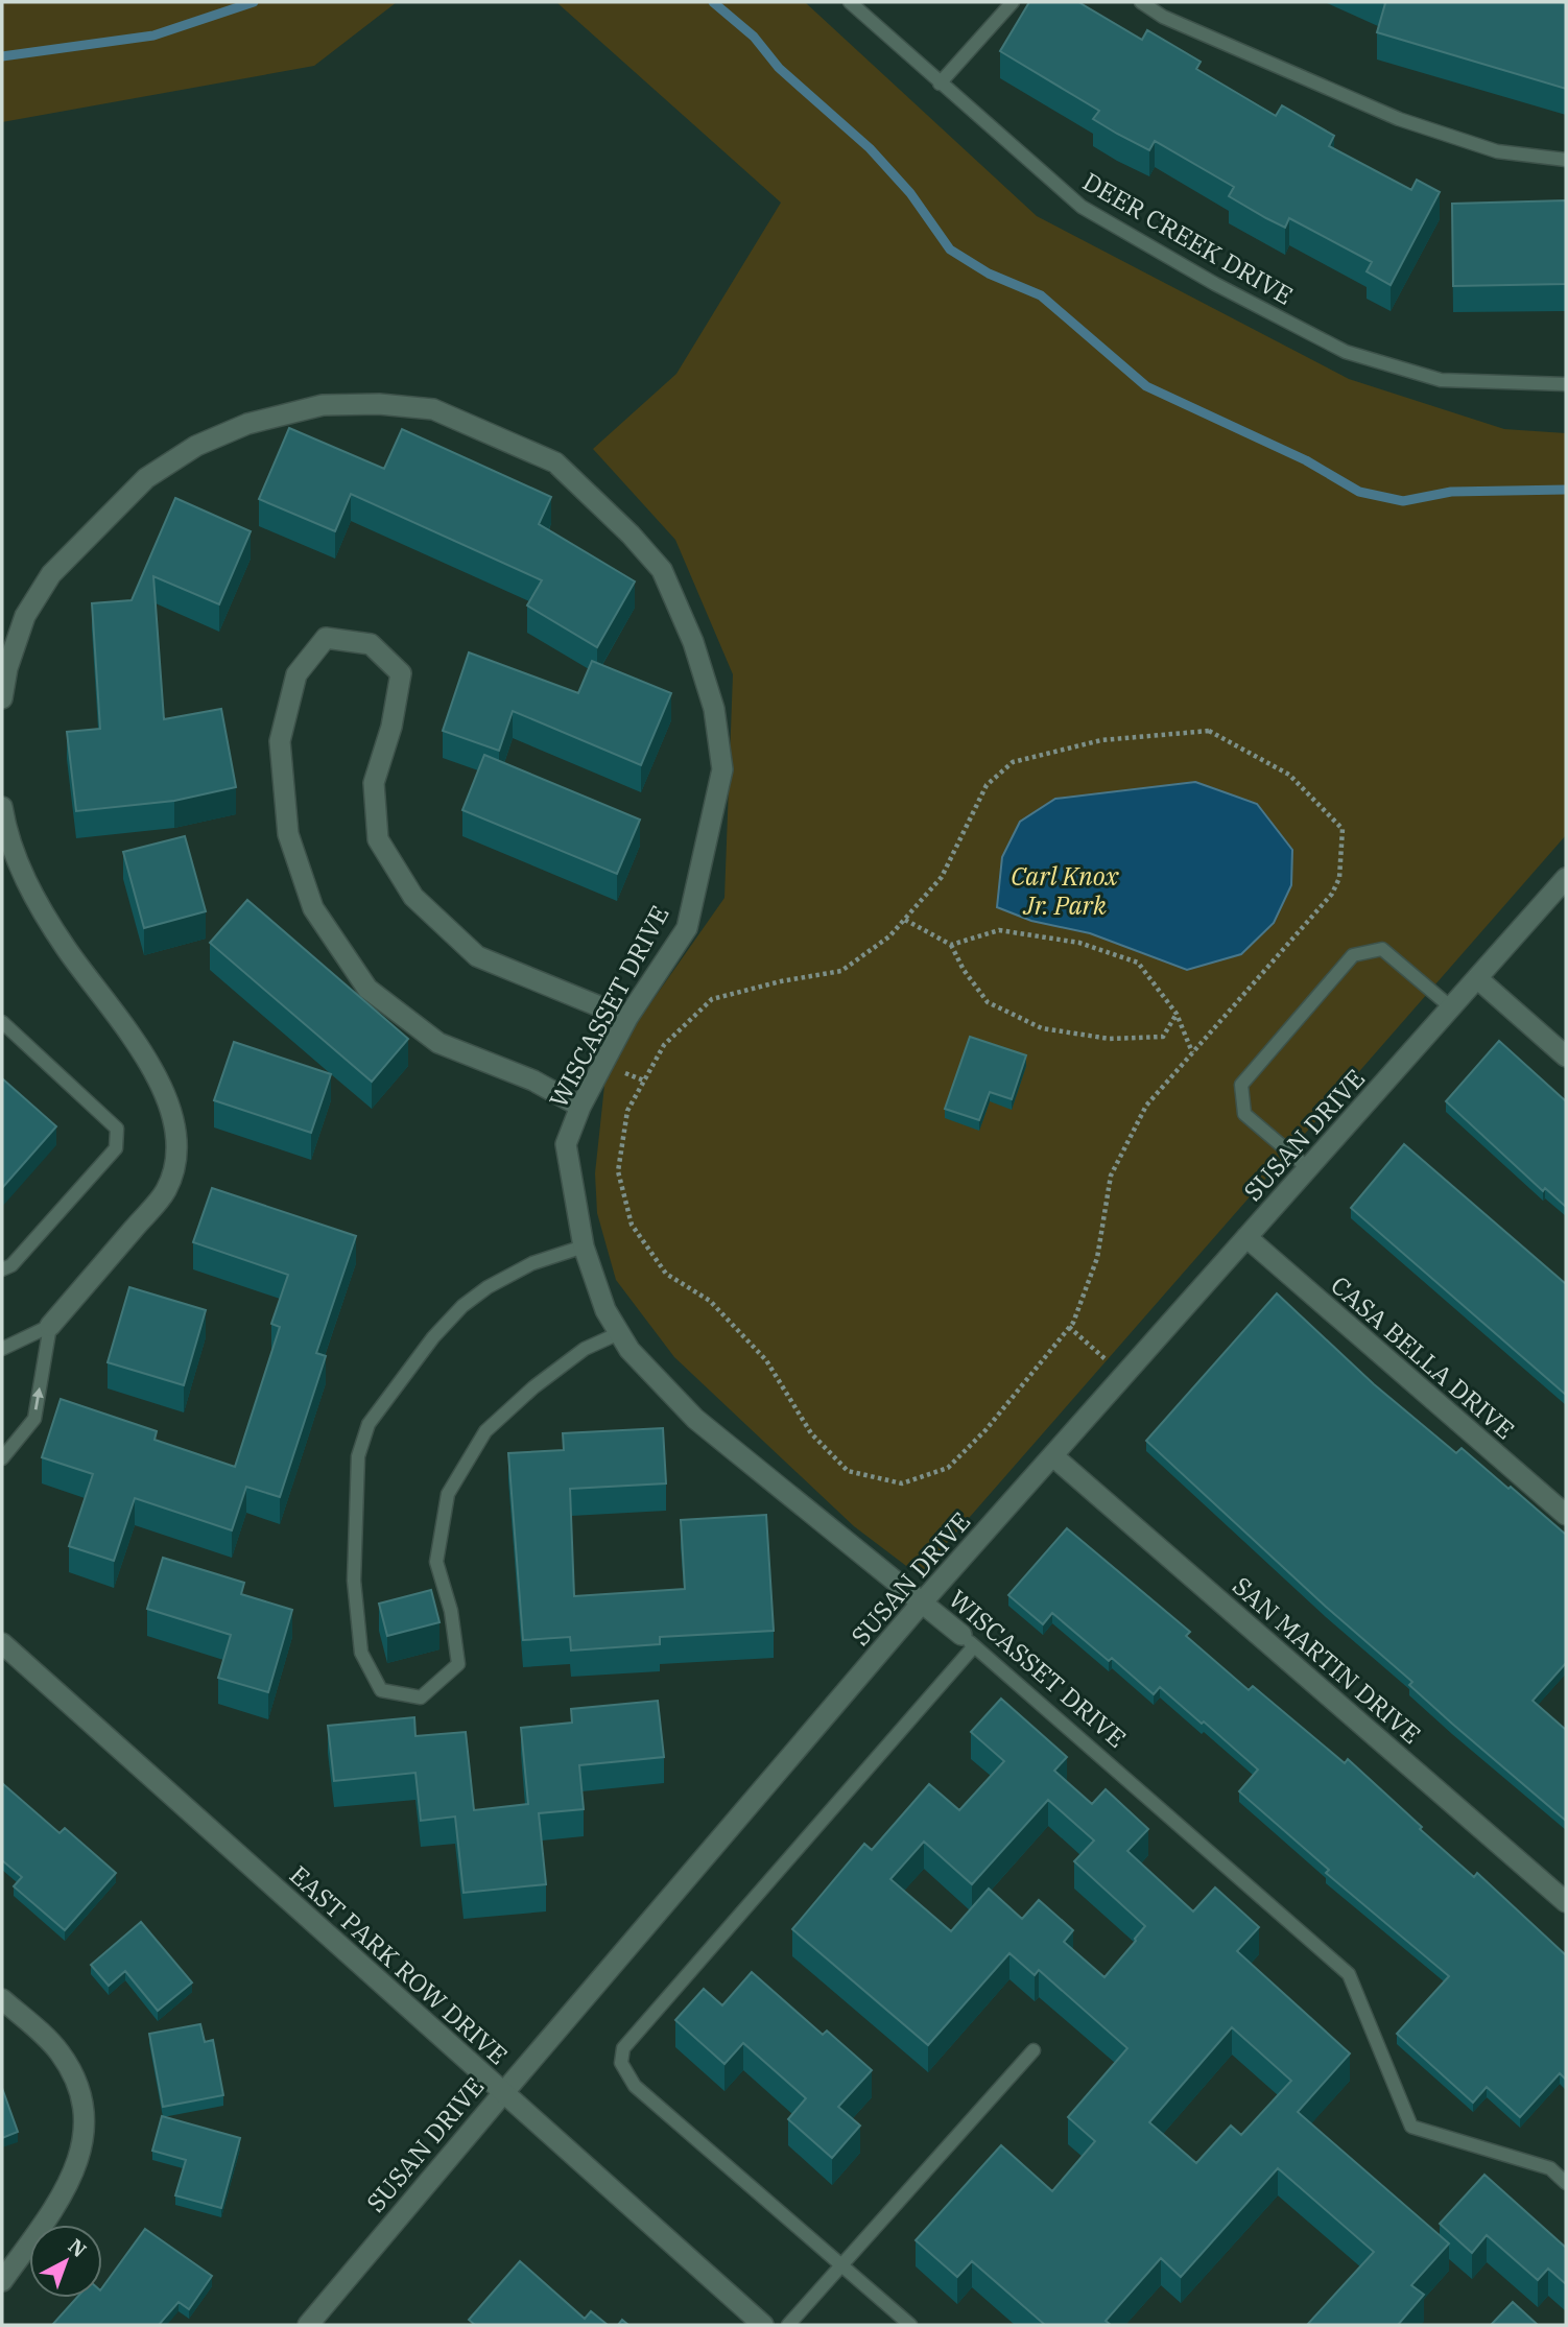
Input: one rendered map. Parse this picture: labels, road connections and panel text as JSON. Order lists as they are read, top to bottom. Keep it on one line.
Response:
{"streets":{"street":["WISCASSET DRIVE","SUSAN DRIVE","CASA BELLA DRIVE","SAN MARTIN DRIVE","EAST PARK ROW DRIVE"],"lane":["DEER CREEK DRIVE"]},"crossings":[["WISCASSET DRIVE","SUSAN DRIVE"],["SUSAN DRIVE","CASA BELLA DRIVE"],["SUSAN DRIVE","SAN MARTIN DRIVE"],["SUSAN DRIVE","EAST PARK ROW DRIVE"]],"parks":["Carl Knox Jr. Park"],"north":"top right"}
